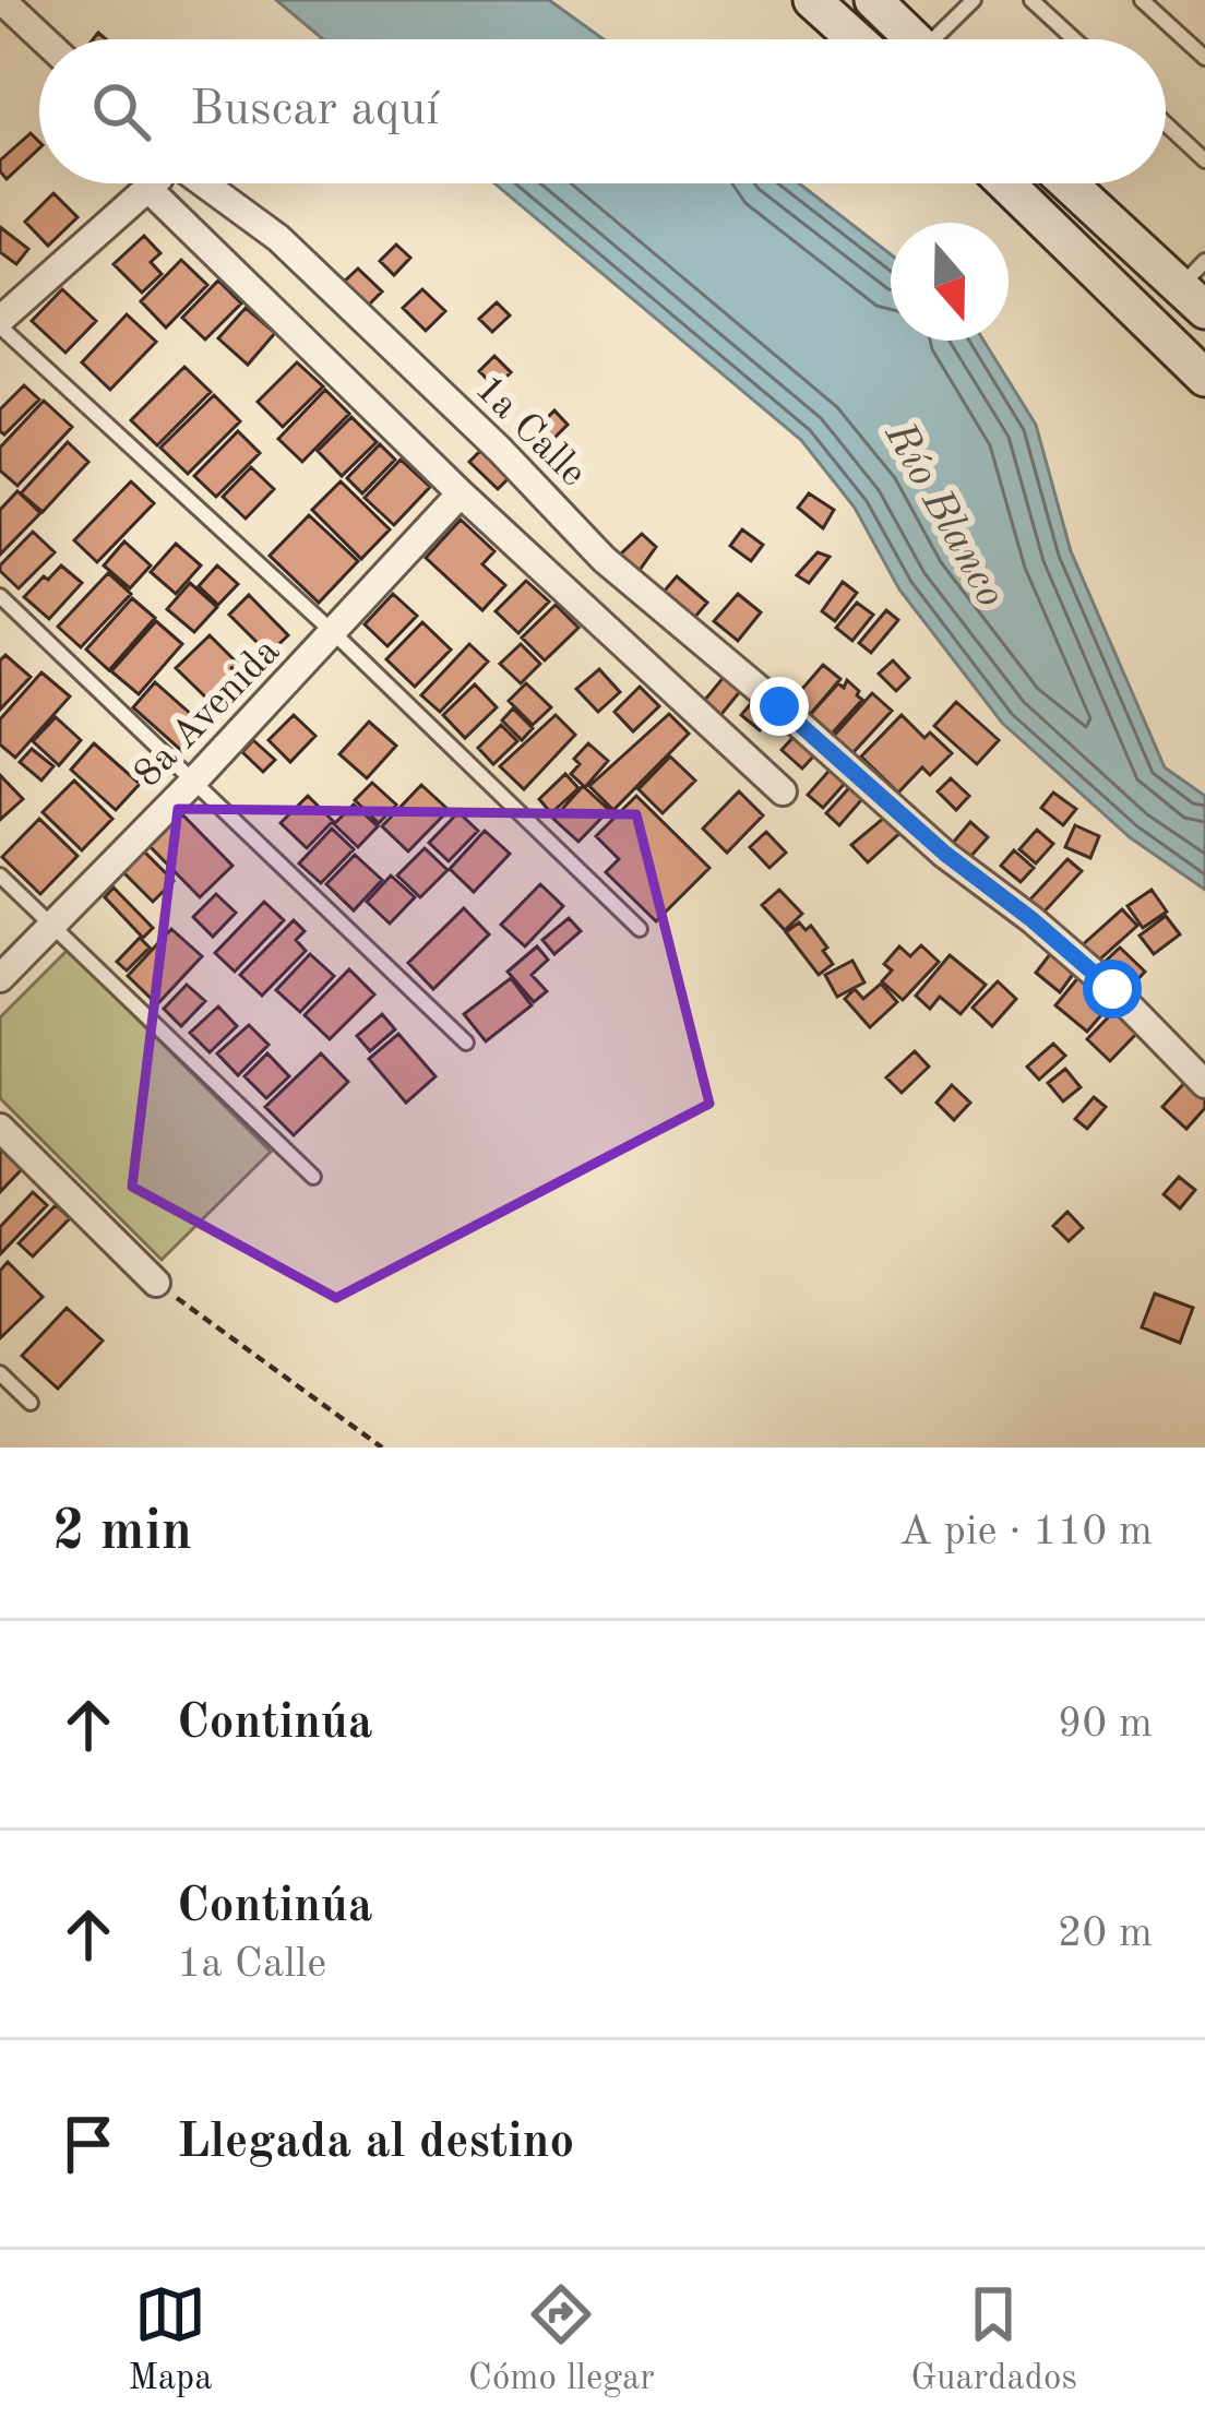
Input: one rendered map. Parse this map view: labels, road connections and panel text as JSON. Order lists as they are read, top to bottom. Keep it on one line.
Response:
{"streets":{"street":["1a Calle","8a Avenida"]},"water":["Río Blanco"],"north":"bottom","page":{"search":"Buscar aquí","heading":["2 min","A pie · 110 m"],"list":[["Continúa","90 m"],["Continúa","1a Calle","20 m"],"Llegada al destino"],"nav":["Mapa","Cómo llegar","Guardados"]}}
